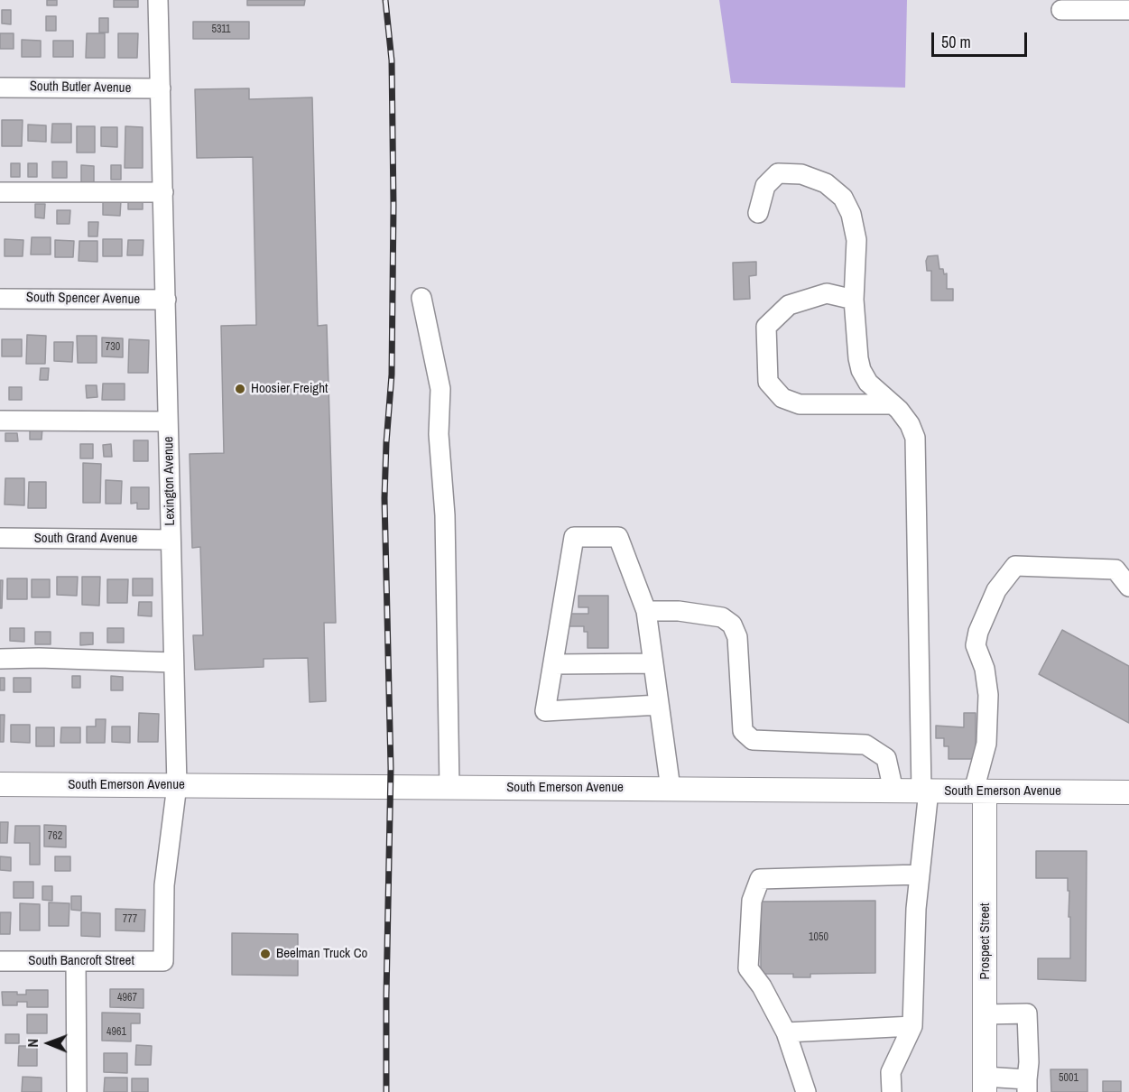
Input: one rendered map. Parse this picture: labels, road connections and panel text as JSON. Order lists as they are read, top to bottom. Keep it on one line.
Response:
{"streets":{"main road":["South Emerson Avenue","Prospect Street"],"street":["South Butler Avenue","South Spencer Avenue","Lexington Avenue","South Grand Avenue","South Bancroft Street"]},"crossings":[["South Butler Avenue","Lexington Avenue"],["South Spencer Avenue","Lexington Avenue"],["Lexington Avenue","South Grand Avenue"],["Lexington Avenue","South Emerson Avenue"],["Lexington Avenue","South Bancroft Street"],["South Emerson Avenue","Prospect Street"]],"places":["Hoosier Freight","Beelman Truck Co"],"house_numbers":["5311","730","762","777","1050","4967","4961","5001"],"scale_bar":"50 m","north":"left"}
